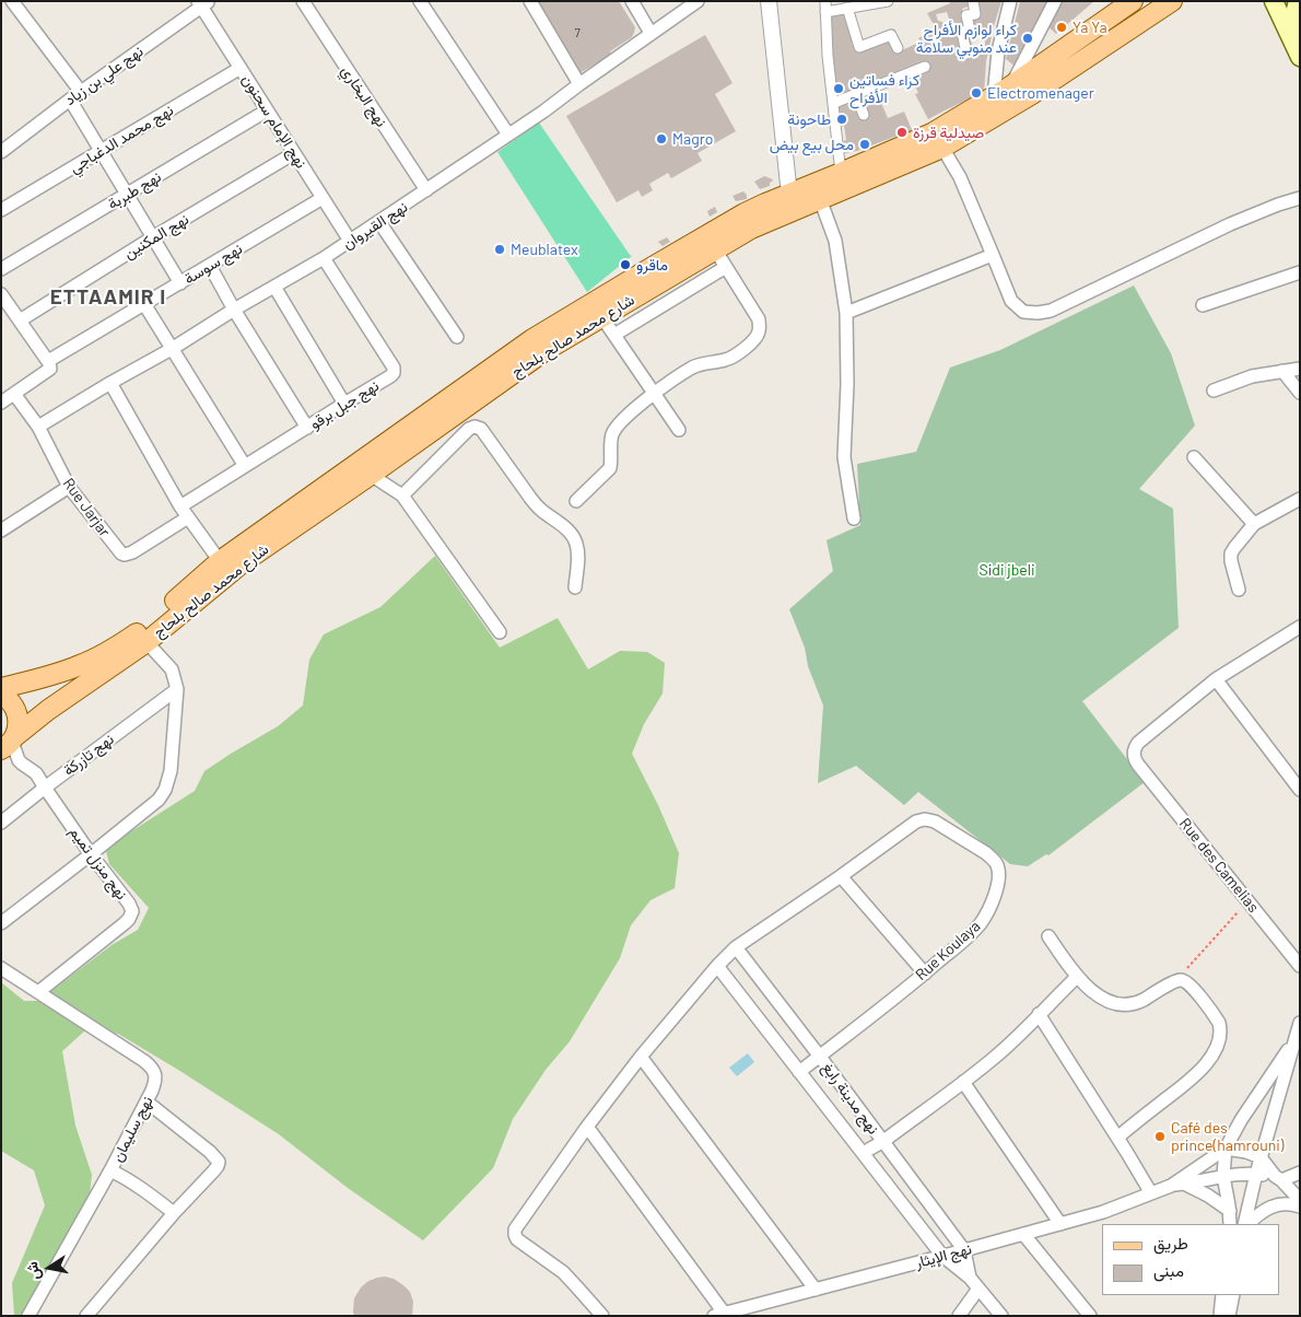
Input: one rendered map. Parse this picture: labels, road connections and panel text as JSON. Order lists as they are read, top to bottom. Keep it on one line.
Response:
{"streets":{"main road":["شارع محمد صالح بلحاج"],"street":["نهج علي بن زياد","نهج البخاري","نهج الإمام سحنون","نهج محمد الدغباجي","نهج طبربة","نهج القيروان","نهج المكنين","نهج سوسة","نهج جبل برقو","Rue Jarjar","نهج تازركة","نهج منزل تميم","Rue des Camelias","Rue Koulaya","نهج مدينة رابغ","نهج سليمان","نهج الإيثار"]},"crossings":[["نهج علي بن زياد","نهج الإمام سحنون"],["نهج البخاري","نهج القيروان"],["نهج الإمام سحنون","نهج محمد الدغباجي"],["نهج الإمام سحنون","نهج طبربة"],["نهج الإمام سحنون","نهج القيروان"],["نهج الإمام سحنون","نهج المكنين"],["نهج الإمام سحنون","نهج سوسة"],["نهج القيروان","نهج جبل برقو"],["نهج القيروان","Rue Jarjar"],["نهج سوسة","Rue Jarjar"],["شارع محمد صالح بلحاج","نهج منزل تميم"],["نهج جبل برقو","Rue Jarjar"],["نهج تازركة","نهج منزل تميم"],["نهج منزل تميم","نهج سليمان"],["Rue Koulaya","نهج مدينة رابغ"],["نهج مدينة رابغ","نهج الإيثار"]],"districts":["ETTAAMIR I"],"parks":["Sidi jbeli"],"places":["Ya Ya","كراء لوازم الأفراح عند منوبي سلامة","كراء فساتين الأفراح","Electromenager","طاحونة","صيدلية قرزة","Magro","محل بيع بيض","Meublatex","ماقرو","Café des prince(hamrouni)"],"house_numbers":["7"],"legend":["طريق","مبنى"],"north":"left"}
